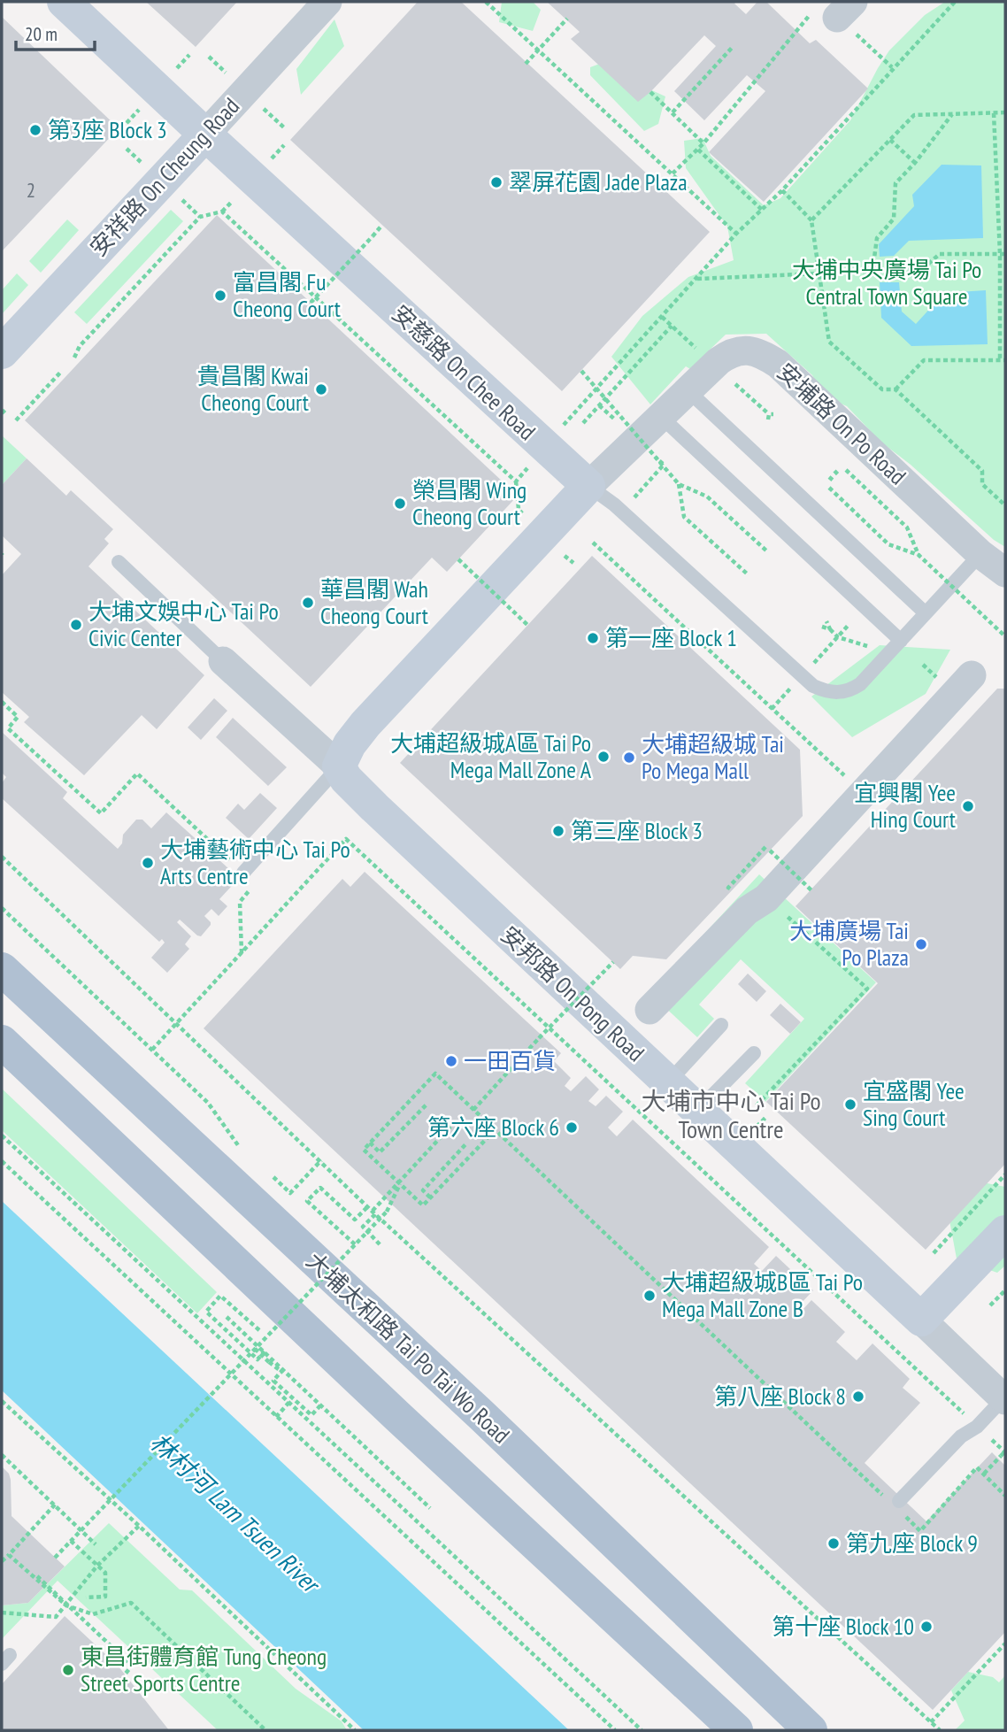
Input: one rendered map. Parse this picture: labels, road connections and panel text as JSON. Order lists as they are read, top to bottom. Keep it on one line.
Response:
{"streets":{"main road":["大埔太和路 Tai Po Tai Wo Road"],"street":["安祥路 On Cheung Road","安慈路 On Chee Road","安埔路 On Po Road","安邦路 On Pong Road"]},"crossings":[["安祥路 On Cheung Road","安慈路 On Chee Road"],["安慈路 On Chee Road","安埔路 On Po Road"]],"districts":["大埔市中心 Tai Po Town Centre"],"water":["林村河 Lam Tsuen River"],"parks":["大埔中央廣場 Tai Po Central Town Square"],"places":["第3座 Block 3","翠屏花園 Jade Plaza","富昌閣 Fu Cheong Court","貴昌閣 Kwai Cheong Court","榮昌閣 Wing Cheong Court","華昌閣 Wah Cheong Court","大埔文娛中心 Tai Po Civic Center","第一座 Block 1","大埔超級城A區 Tai Po Mega Mall Zone A","大埔超級城 Tai Po Mega Mall","宜興閣 Yee Hing Court","第三座 Block 3","大埔藝術中心 Tai Po Arts Centre","大埔廣場 Tai Po Plaza","一田百貨","宜盛閣 Yee Sing Court","第六座 Block 6","大埔超級城B區 Tai Po Mega Mall Zone B","第八座 Block 8","第九座 Block 9","第十座 Block 10","東昌街體育館 Tung Cheong Street Sports Centre"],"house_numbers":["2"],"scale_bar":"20 m"}
